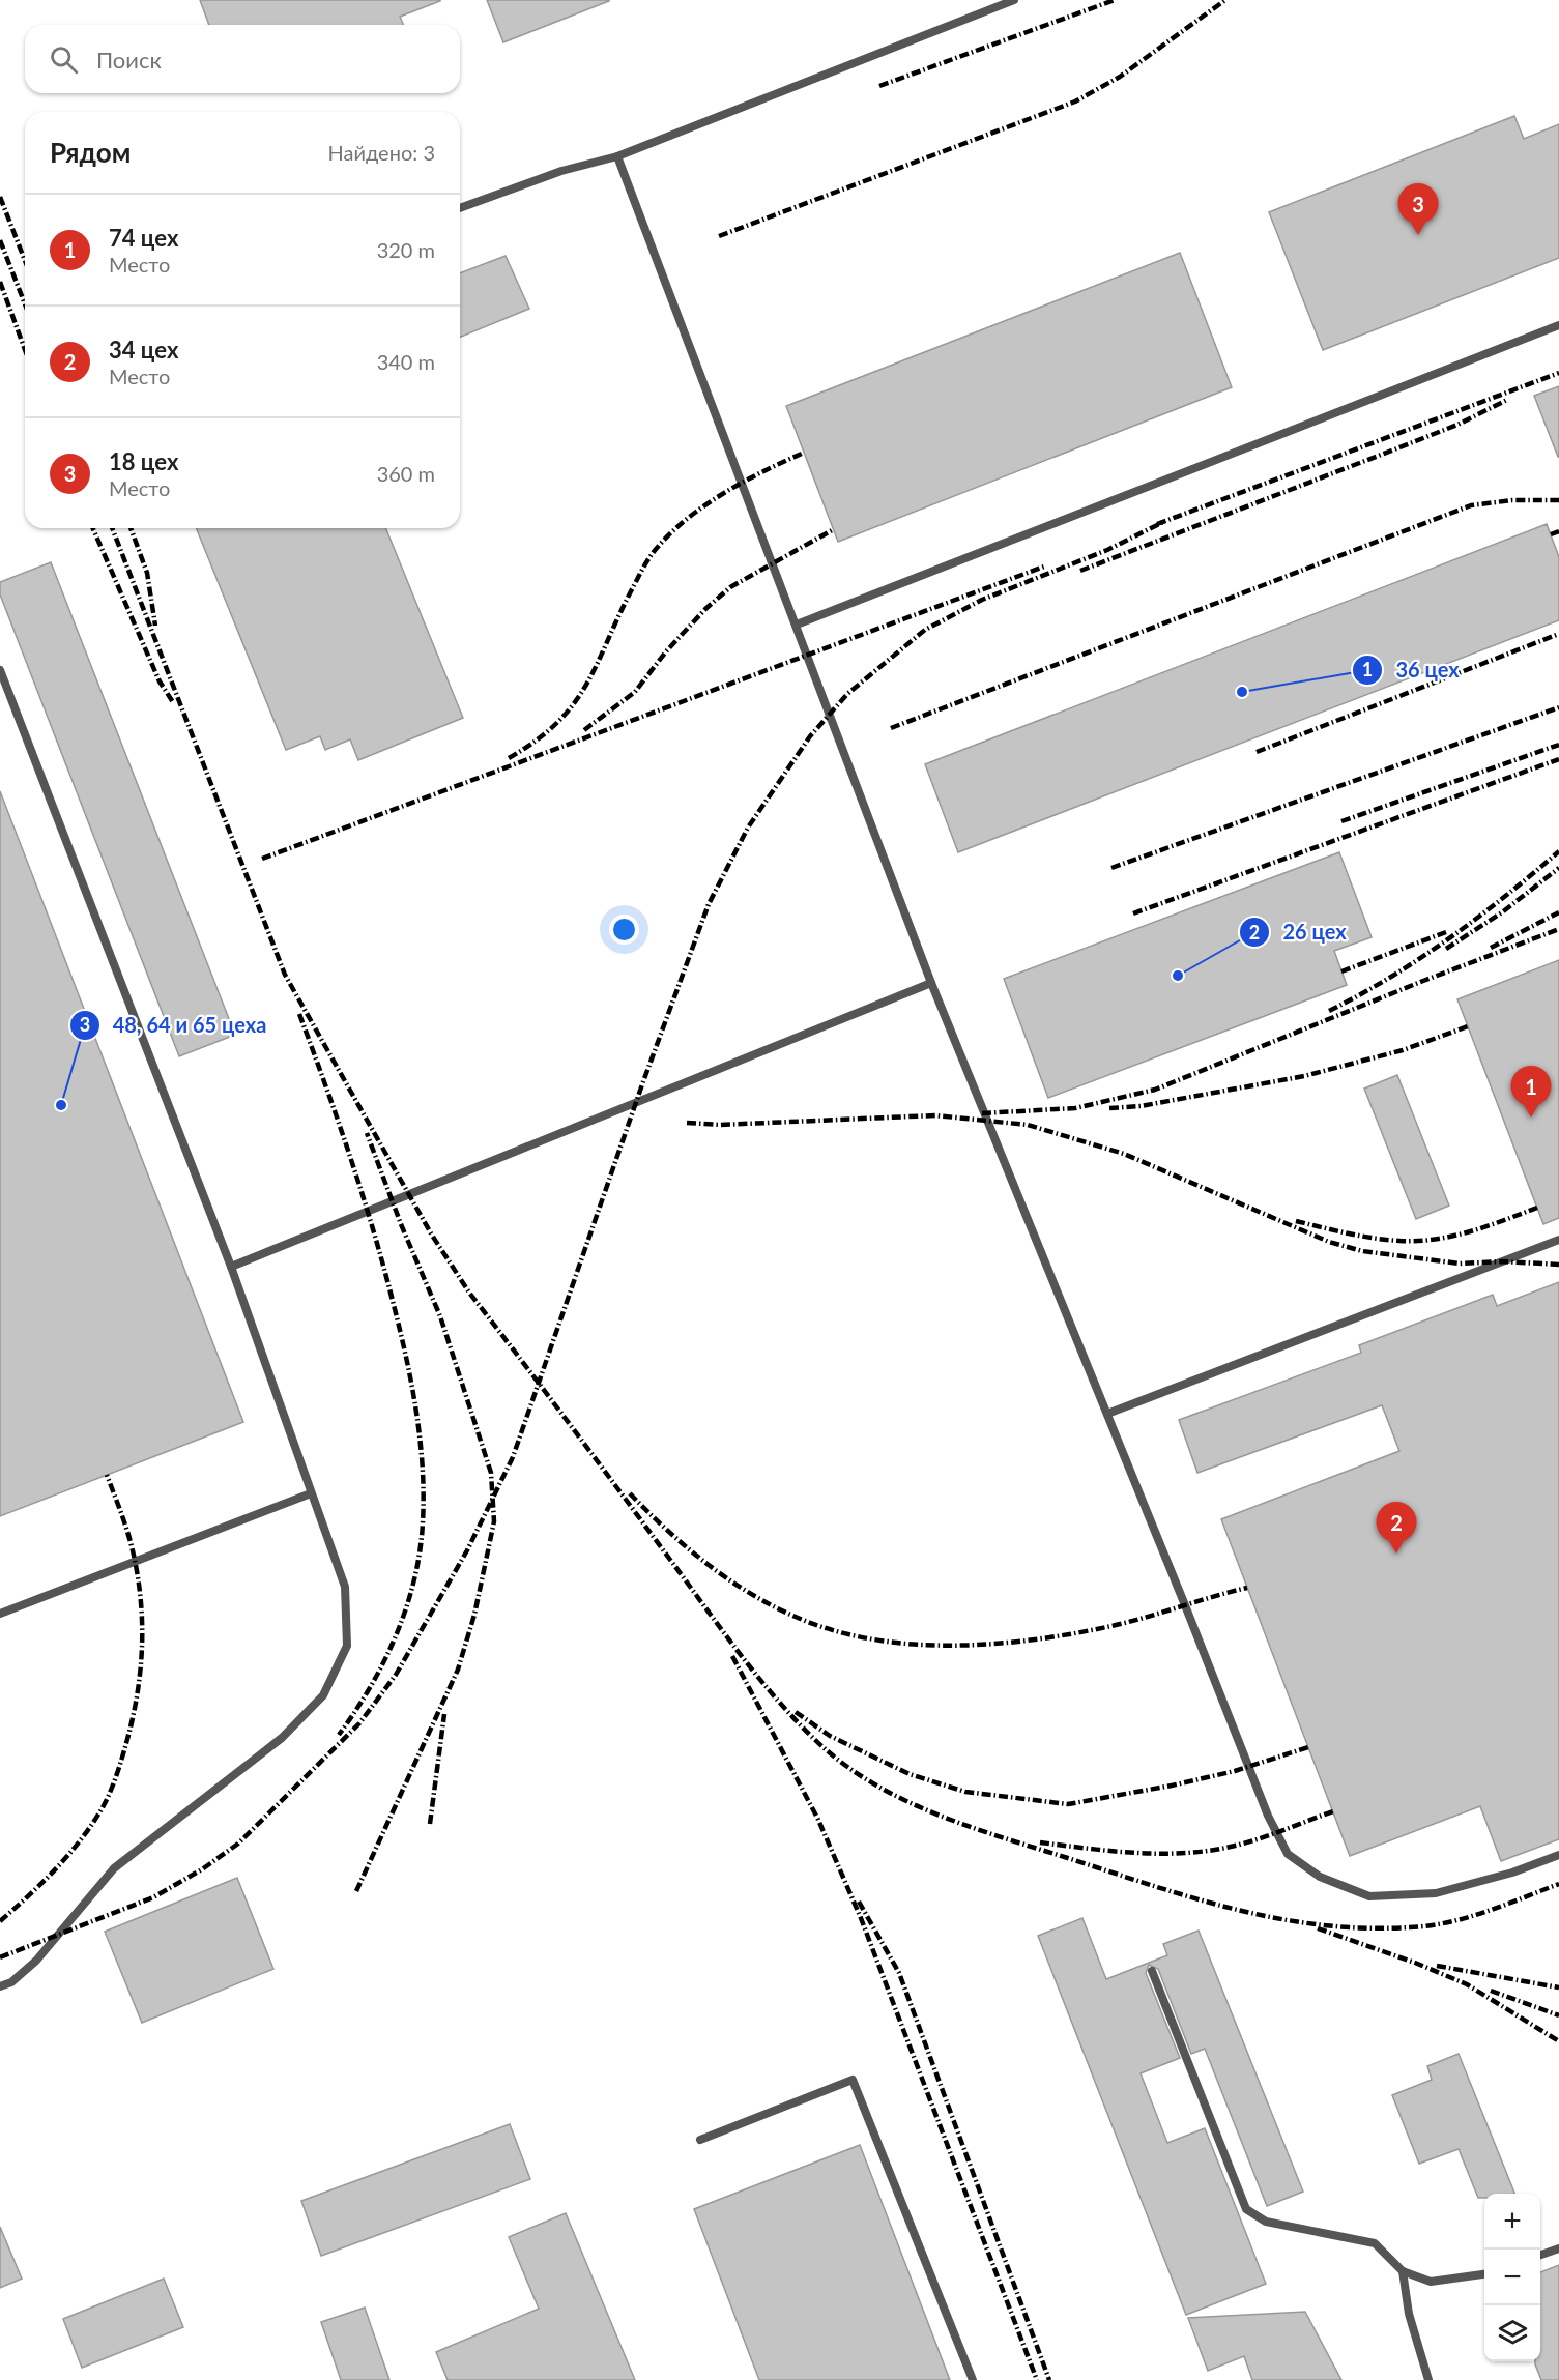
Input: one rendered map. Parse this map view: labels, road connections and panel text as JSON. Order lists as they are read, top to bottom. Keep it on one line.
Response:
{"places":["36 цех","26 цех","48, 64 и 65 цеха"],"page":{"search":"Поиск","heading":["Рядом","Найдено: 3"],"pins":["3","1","2"],"list":[{"mark":"1","name":"74 цех","note":"Место","value":"320 m"},{"mark":"2","name":"34 цех","note":"Место","value":"340 m"},{"mark":"3","name":"18 цех","note":"Место","value":"360 m"}],"map_buttons":["+","−"]}}
